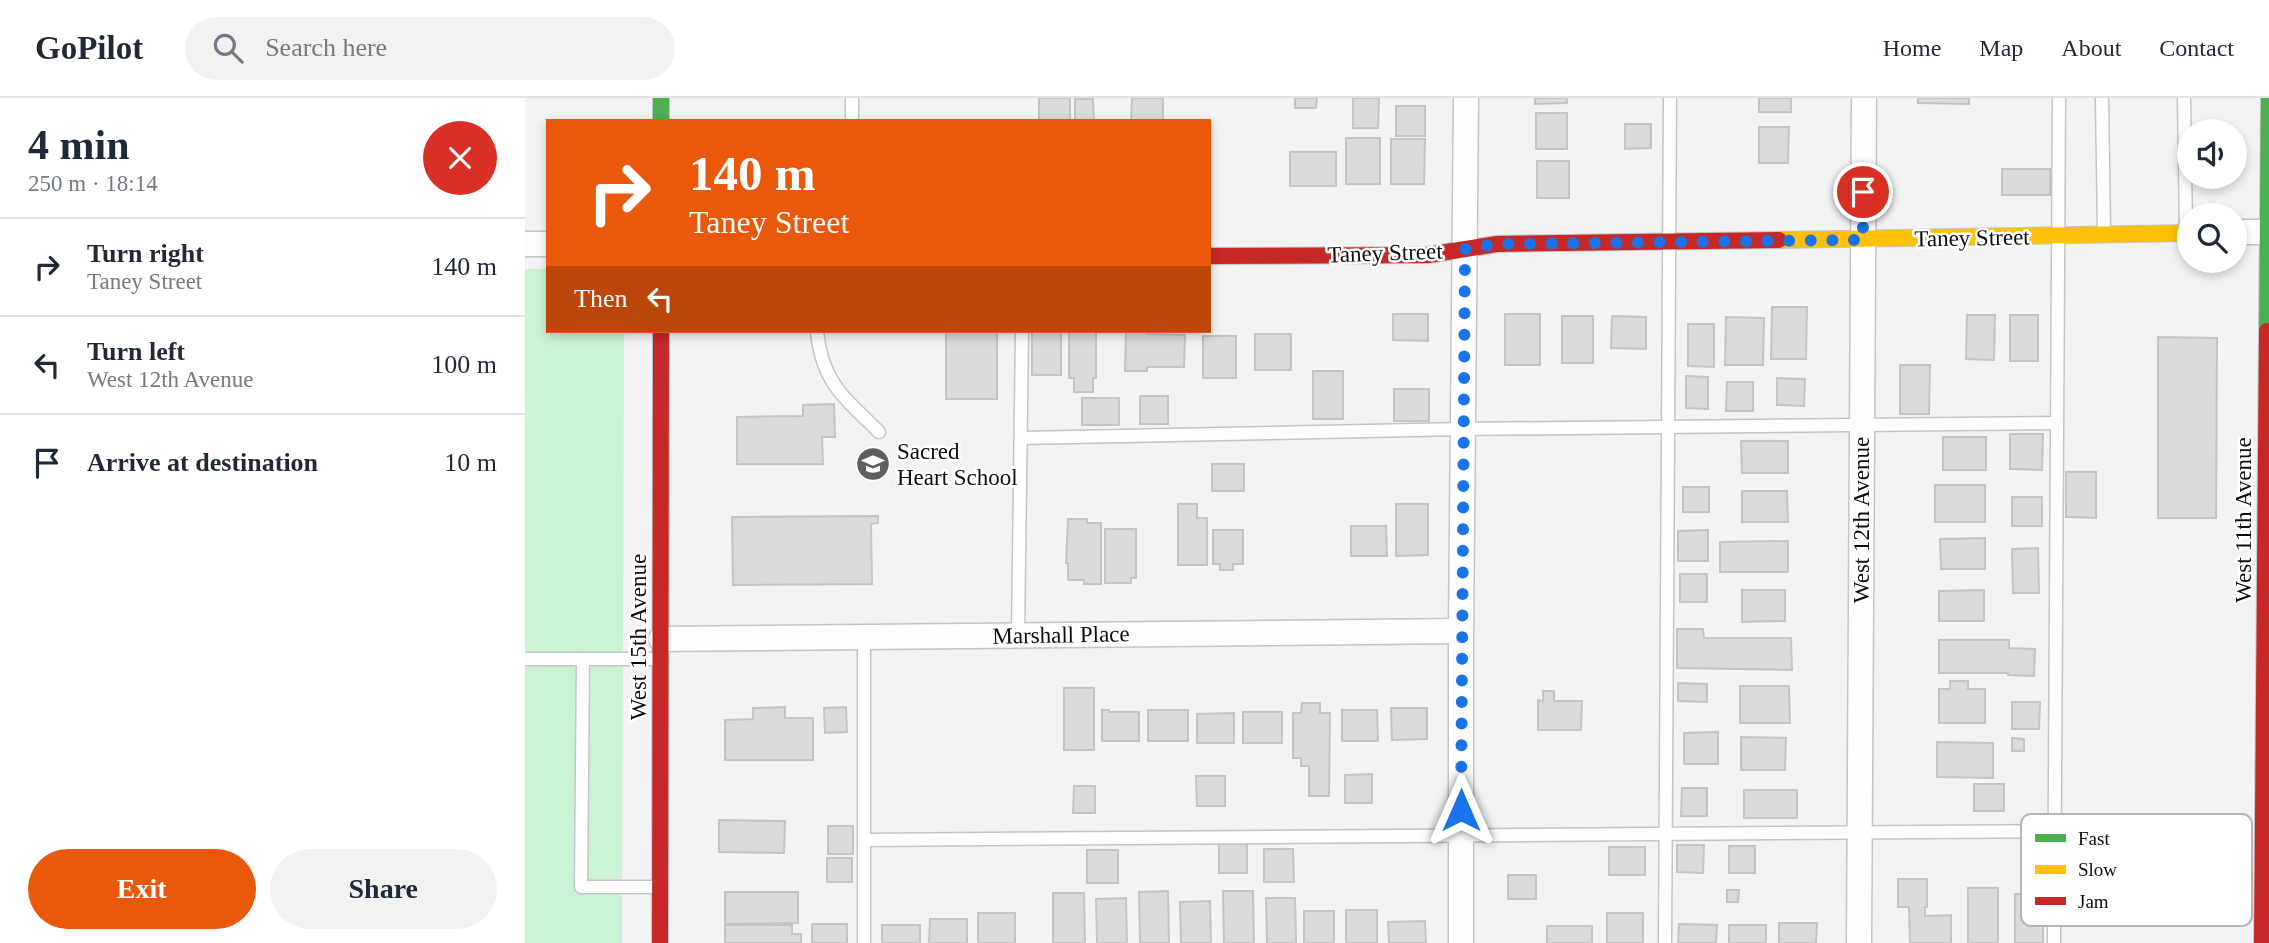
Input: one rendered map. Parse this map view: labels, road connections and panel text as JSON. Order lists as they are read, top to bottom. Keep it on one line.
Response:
{"streets":{"street":["Taney Street","West 12th Avenue","West 11th Avenue","Marshall Place","West 15th Avenue"]},"crossings":[["Taney Street","West 12th Avenue"],["Marshall Place","West 15th Avenue"]],"places":{"school or university":["Sacred Heart School"]},"legend":["Fast","Slow","Jam"],"page":{"header":"GoPilot","search":"Search here","nav":["Home","Map","About","Contact"],"heading":["4 min","250 m · 18:14"],"turn":["140 m","Taney Street"],"list":[{"name":"Turn right","note":"Taney Street","value":"140 m"},{"name":"Turn left","note":"West 12th Avenue","value":"100 m"},{"name":"Arrive at destination","value":"10 m"}],"then":"Then","buttons":["Exit","Share"]}}
